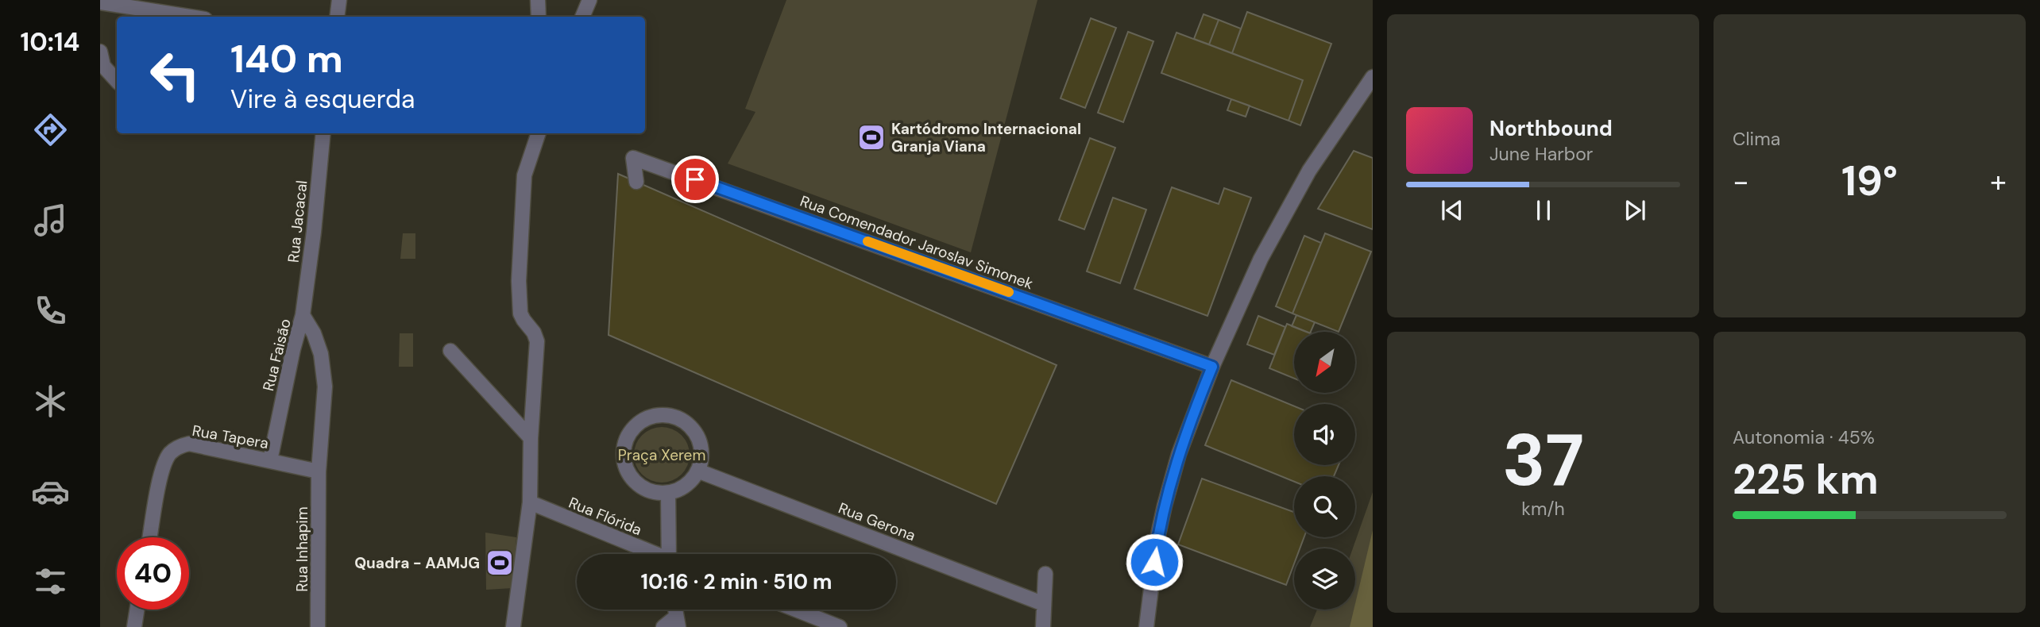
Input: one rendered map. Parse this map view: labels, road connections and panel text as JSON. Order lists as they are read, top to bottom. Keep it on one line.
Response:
{"streets":{"street":["Rua Jacacal","Rua Comendador Jaroslav Simonek","Rua Faisão","Rua Tapera","Rua Flórida","Rua Gerona","Rua Inhapim"]},"crossings":[["Rua Jacacal","Rua Faisão"],["Rua Faisão","Rua Tapera"],["Rua Faisão","Rua Inhapim"],["Rua Tapera","Rua Inhapim"]],"parks":["Praça Xerem"],"places":{"sports":["Kartódromo Internacional Granja Viana","Quadra - AAMJG"]},"north":"bottom left","page":{"tabs":"10:14","tile":["Clima",["37","km/h"],["Autonomia · 45%","225 km"]],"turn":["140 m","Vire à esquerda"],"song":["Northbound","June Harbor"],"heat":["−","19°","+"],"limit":"40","trip":"10:16 · 2 min · 510 m"}}
